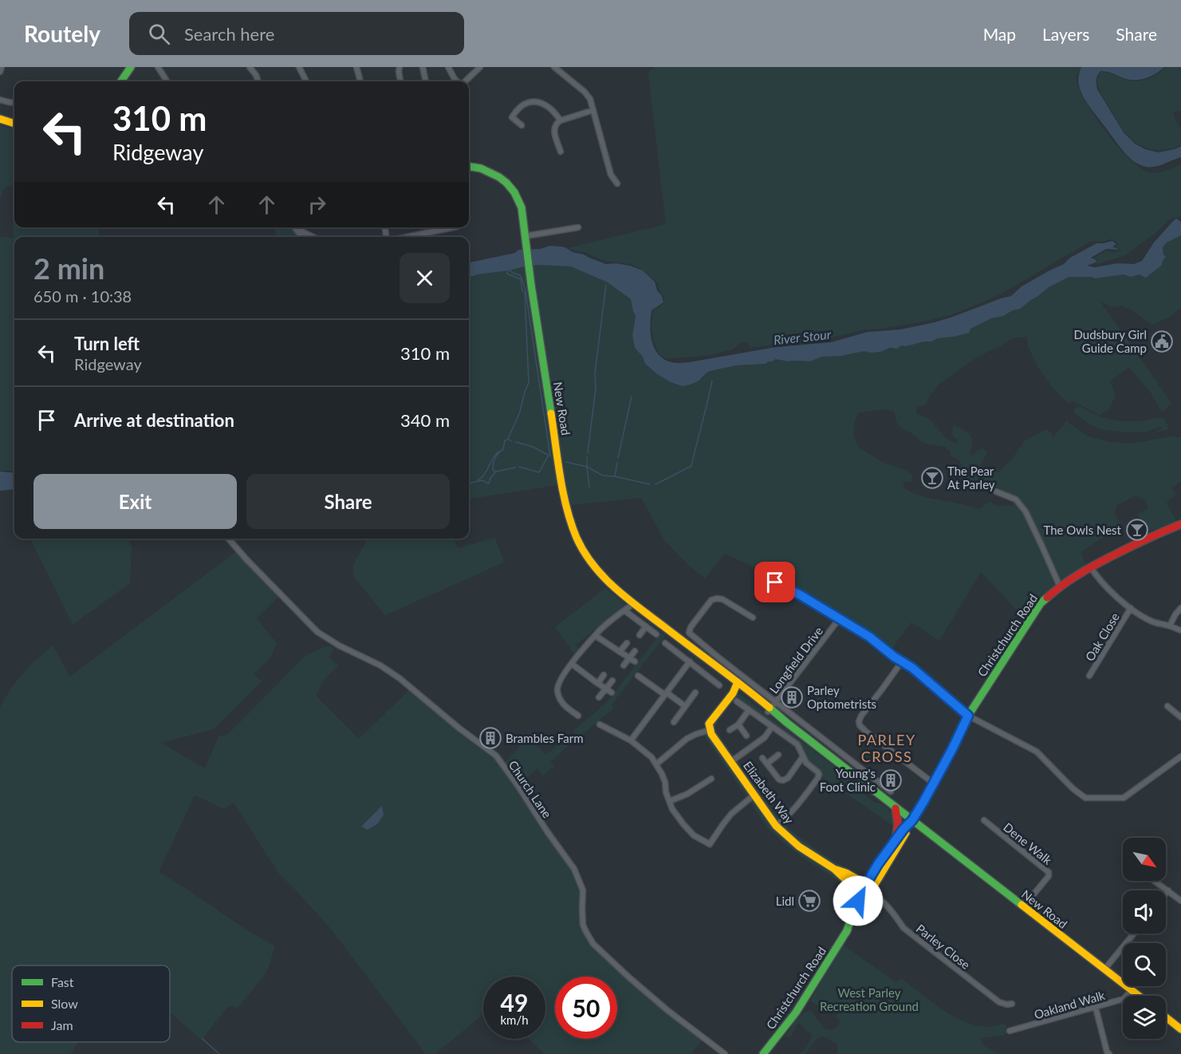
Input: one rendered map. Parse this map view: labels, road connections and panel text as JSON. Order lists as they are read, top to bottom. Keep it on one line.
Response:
{"streets":{"main road":["New Road","Christchurch Road","Elizabeth Way"],"street":["Oak Close","Longfield Drive","Church Lane","Dene Walk","Parley Close","Oakland Walk"]},"crossings":[["New Road","Christchurch Road"],["New Road","Longfield Drive"],["New Road","Dene Walk"],["New Road","Oakland Walk"],["Christchurch Road","Elizabeth Way"],["Christchurch Road","Parley Close"]],"districts":["PARLEY CROSS"],"water":["River Stour"],"parks":["West Parley Recreation Ground"],"places":{"public building":["Dudsbury Girl Guide Camp"],"bar":["The Pear At Parley","The Owls Nest"],"building":["Parley Optometrists","Brambles Farm","Young's Foot Clinic"],"supermarket":["Lidl"]},"legend":["Fast","Slow","Jam"],"north":"bottom right","page":{"header":"Routely","search":"Search here","nav":["Map","Layers","Share"],"turn":["310 m","Ridgeway"],"heading":["2 min","650 m · 10:38"],"list":[{"name":"Turn left","note":"Ridgeway","value":"310 m"},{"name":"Arrive at destination","value":"340 m"}],"buttons":["Exit","Share"],"speed":"49 km/h","limit":"50"}}
